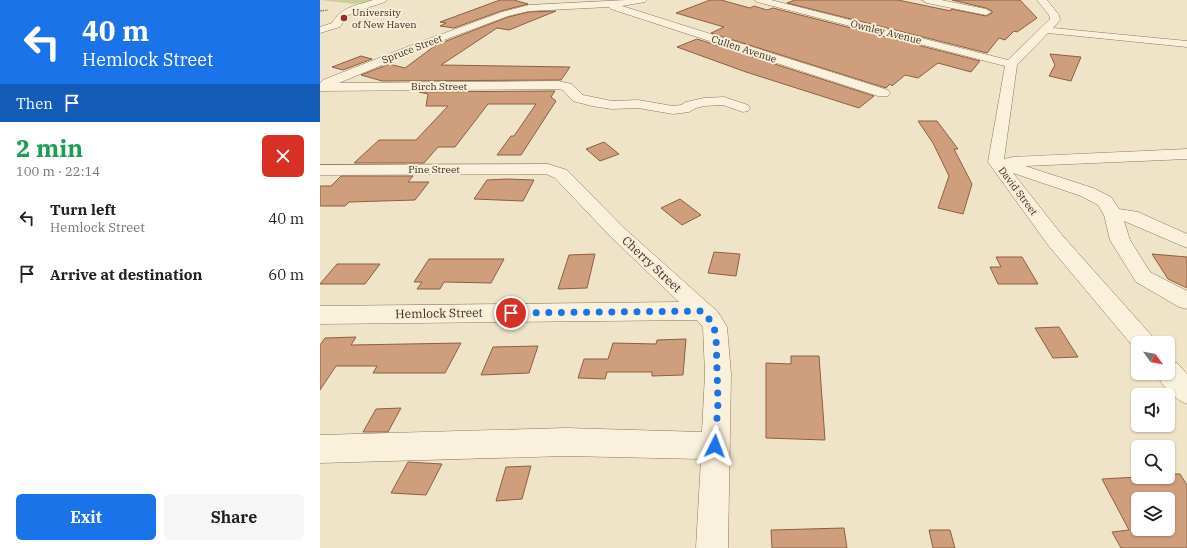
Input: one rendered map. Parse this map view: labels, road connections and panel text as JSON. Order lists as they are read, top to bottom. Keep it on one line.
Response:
{"streets":{"street":["Ownley Avenue","Spruce Street","Cullen Avenue","Birch Street","Pine Street","David Street","Cherry Street","Hemlock Street"]},"crossings":[["Ownley Avenue","David Street"],["Spruce Street","Cullen Avenue"],["Spruce Street","Birch Street"],["Pine Street","Cherry Street"],["Cherry Street","Hemlock Street"]],"places":["University of New Haven"],"north":"bottom right","page":{"turn":["40 m","Hemlock Street"],"then":"Then","heading":["2 min","100 m · 22:14"],"list":[{"name":"Turn left","note":"Hemlock Street","value":"40 m"},{"name":"Arrive at destination","value":"60 m"}],"buttons":["Exit","Share"]}}
